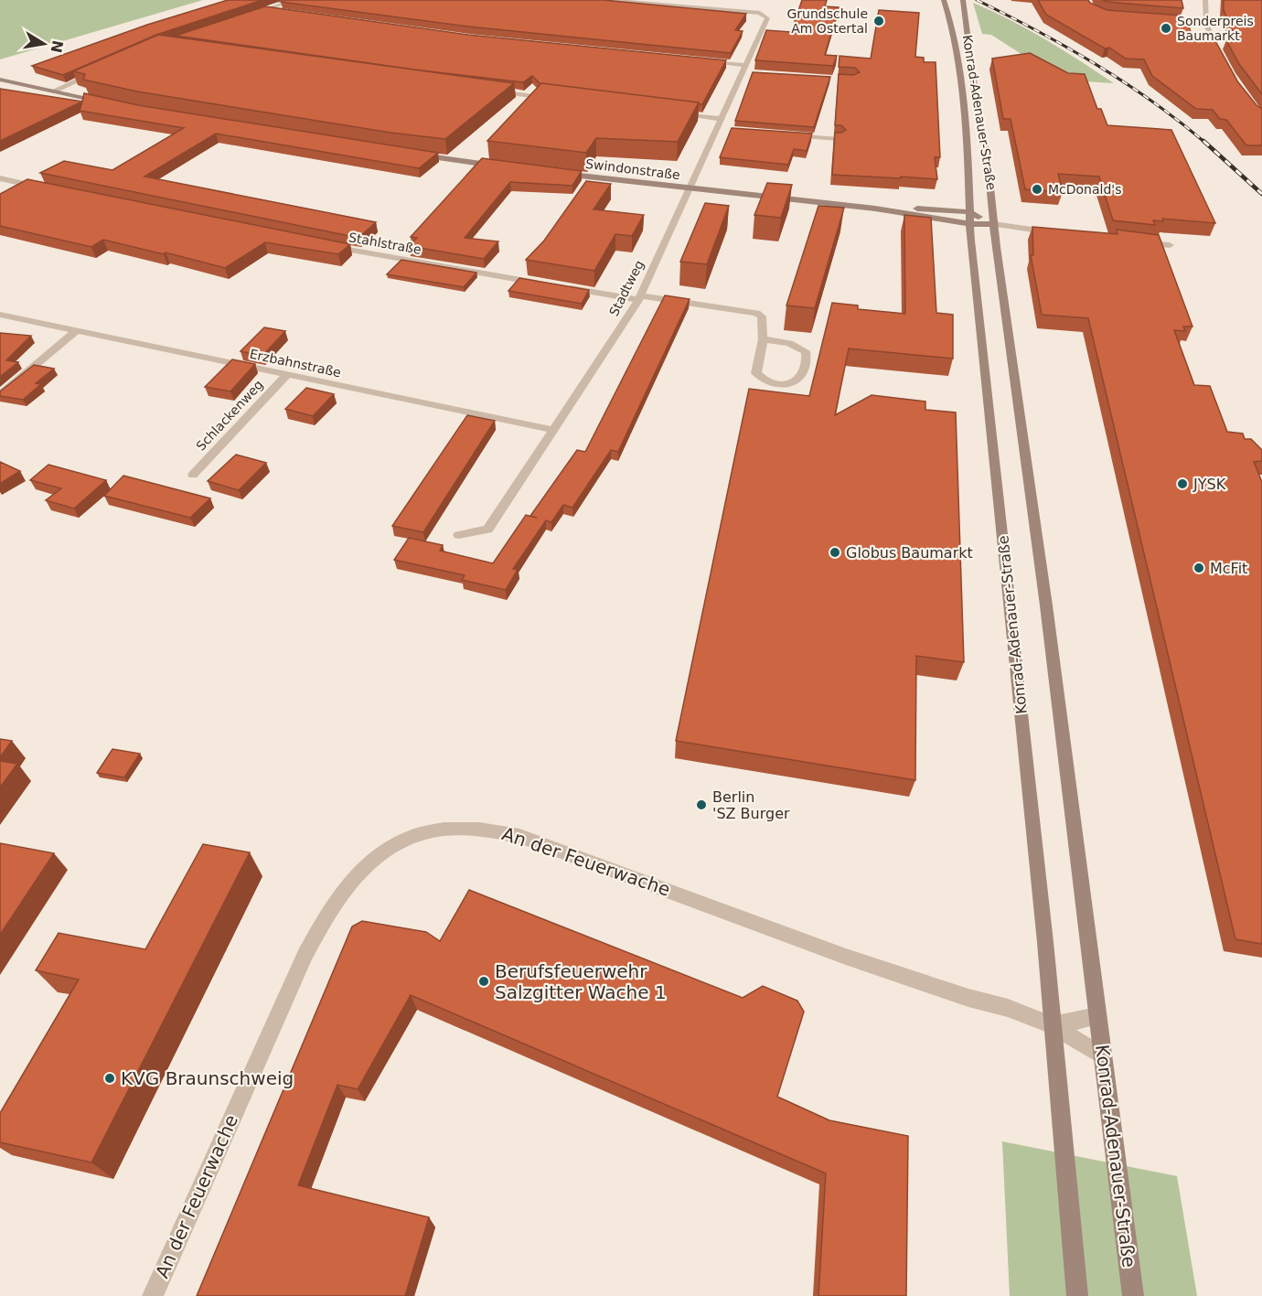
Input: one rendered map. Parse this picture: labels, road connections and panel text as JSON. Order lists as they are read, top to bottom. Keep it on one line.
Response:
{"streets":{"street":["Konrad-Adenauer-Straße","Swindonstraße","Stahlstraße","Stadtweg","Erzbahnstraße","Schlackenweg","An der Feuerwache"]},"crossings":[["Konrad-Adenauer-Straße","Swindonstraße"],["Konrad-Adenauer-Straße","An der Feuerwache"],["Swindonstraße","Stadtweg"],["Stadtweg","Erzbahnstraße"],["Erzbahnstraße","Schlackenweg"]],"places":["Grundschule Am Ostertal","Sonderpreis Baumarkt","McDonald's","JYSK","Globus Baumarkt","McFit","Berlin 'SZ Burger","Berufsfeuerwehr Salzgitter Wache 1","KVG Braunschweig"],"north":"right"}
